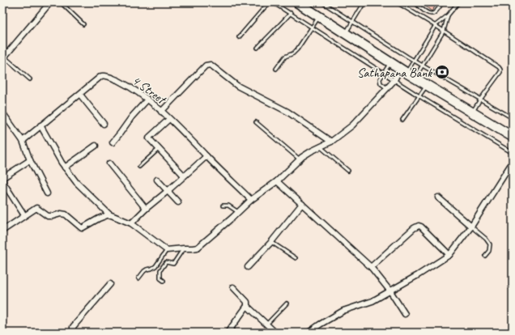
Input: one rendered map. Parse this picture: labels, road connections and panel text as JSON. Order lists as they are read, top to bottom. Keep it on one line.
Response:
{"streets":{"street":["4 Street"]},"places":{"bank":["Sathapana Bank"]}}
